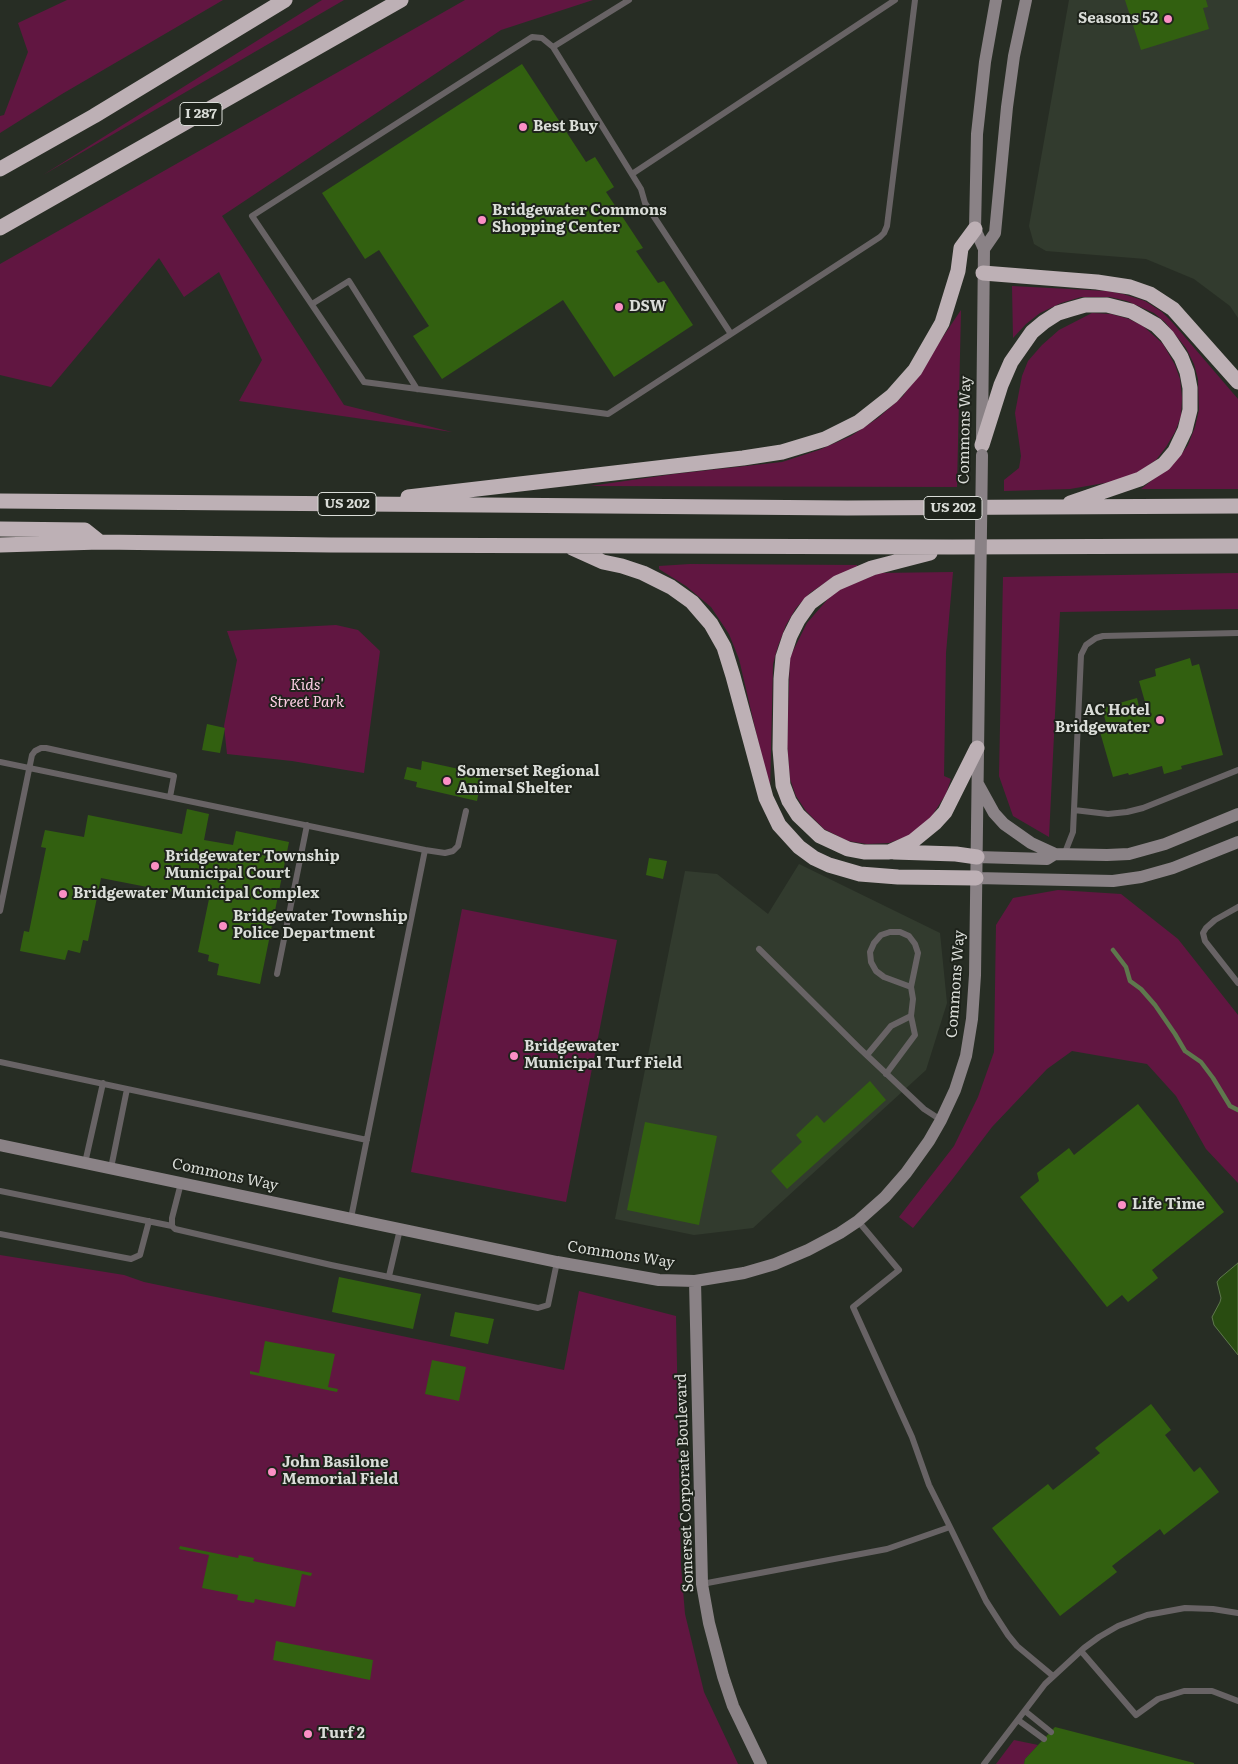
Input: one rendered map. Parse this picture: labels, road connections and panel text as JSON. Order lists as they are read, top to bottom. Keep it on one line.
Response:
{"streets":{"highway":["I 287","US 202"],"street":["Commons Way","Somerset Corporate Boulevard"]},"crossings":[["Commons Way","Somerset Corporate Boulevard"]],"parks":["Kids' Street Park"],"places":["Seasons 52","Best Buy","Bridgewater Commons Shopping Center","DSW","AC Hotel Bridgewater","Somerset Regional Animal Shelter","Bridgewater Township Municipal Court","Bridgewater Municipal Complex","Bridgewater Township Police Department","Bridgewater Municipal Turf Field","Life Time","John Basilone Memorial Field","Turf 2"]}
